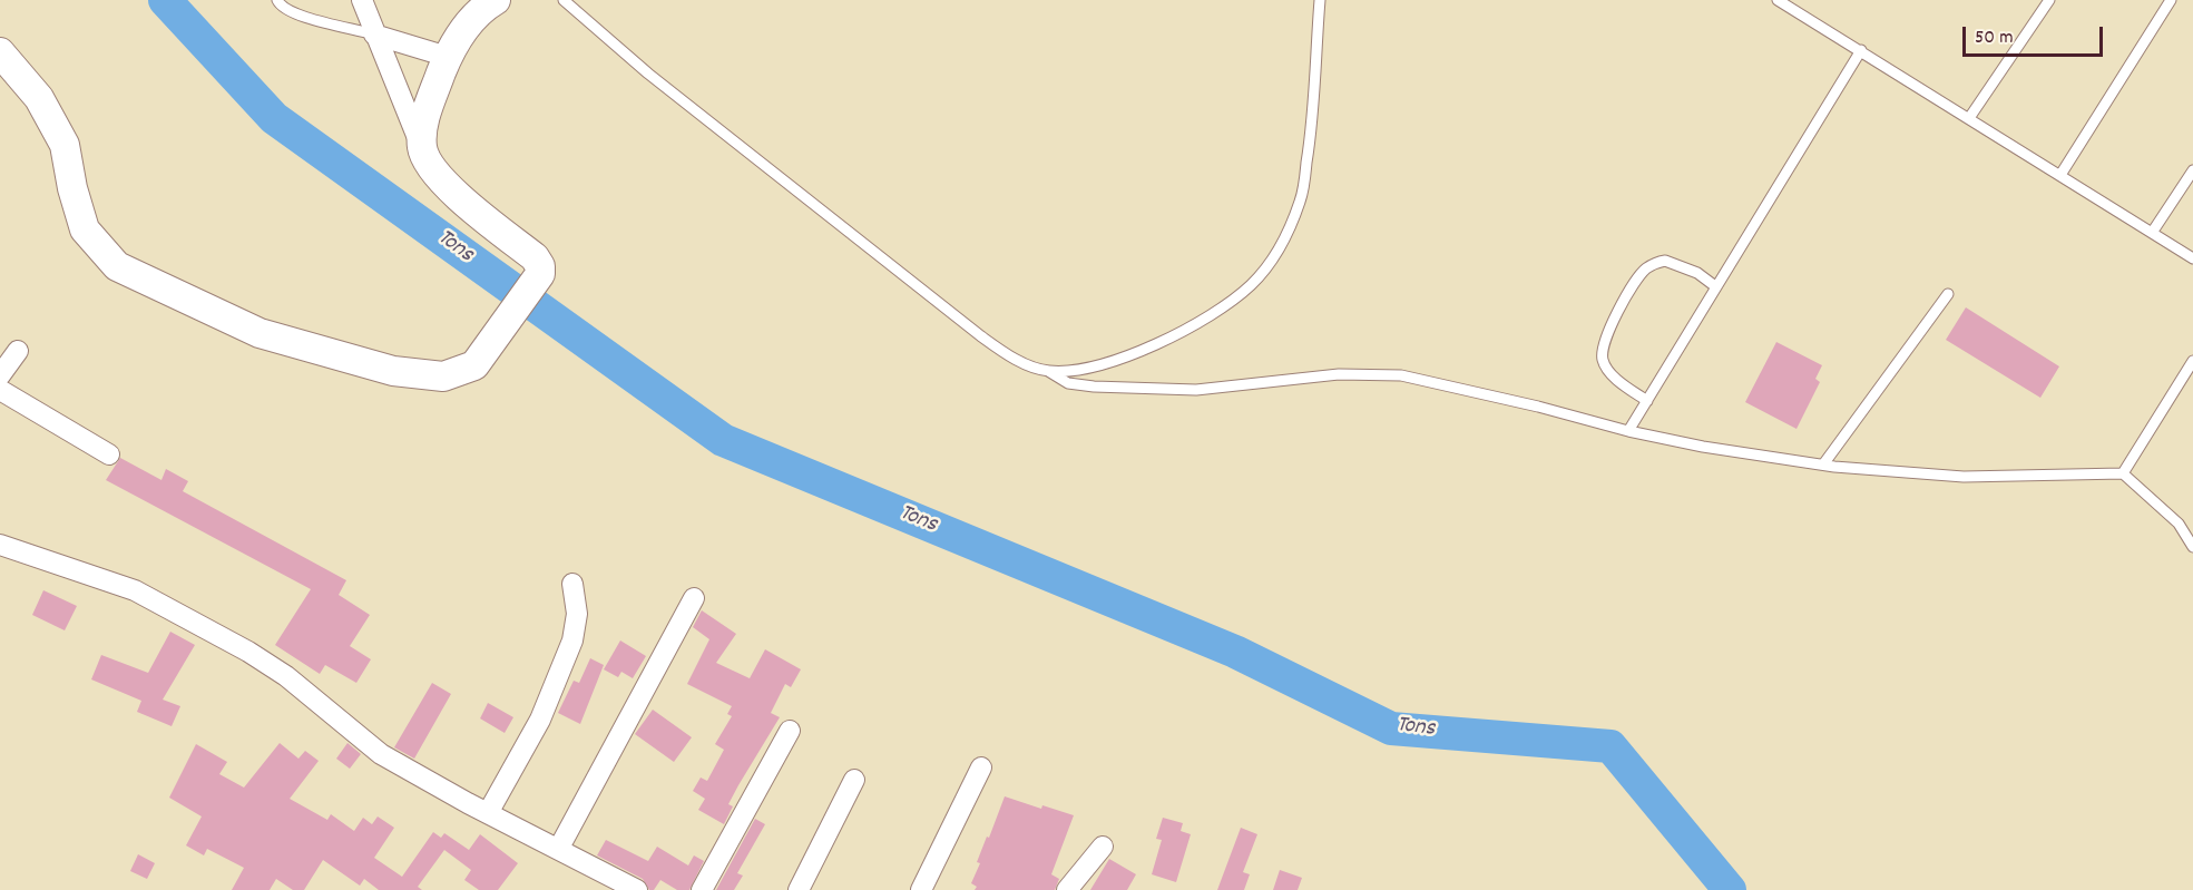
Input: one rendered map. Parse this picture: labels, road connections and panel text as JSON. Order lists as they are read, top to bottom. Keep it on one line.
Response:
{"water":["Tons"],"scale_bar":"50 m"}
